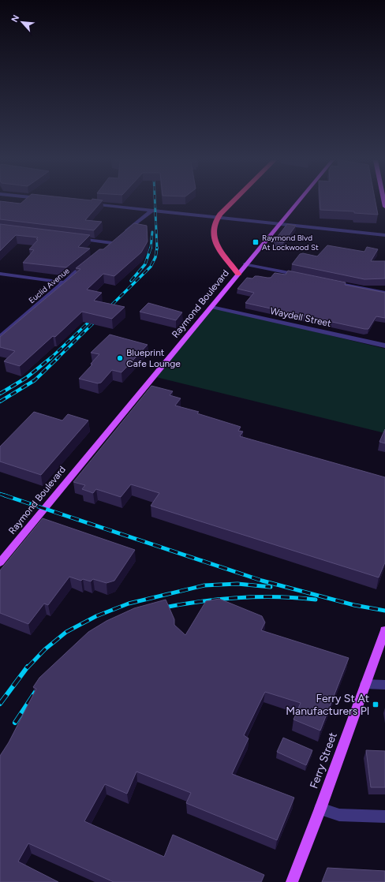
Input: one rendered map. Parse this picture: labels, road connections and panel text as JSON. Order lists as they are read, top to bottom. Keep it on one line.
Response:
{"streets":{"main road":["Raymond Boulevard","Ferry Street"],"street":["Euclid Avenue","Waydell Street"]},"crossings":[["Raymond Boulevard","Waydell Street"]],"places":{"transit":["Raymond Blvd At Lockwood St","Ferry St At Manufacturers Pl"],"other":["Blueprint Cafe Lounge"]},"north":"top left"}
